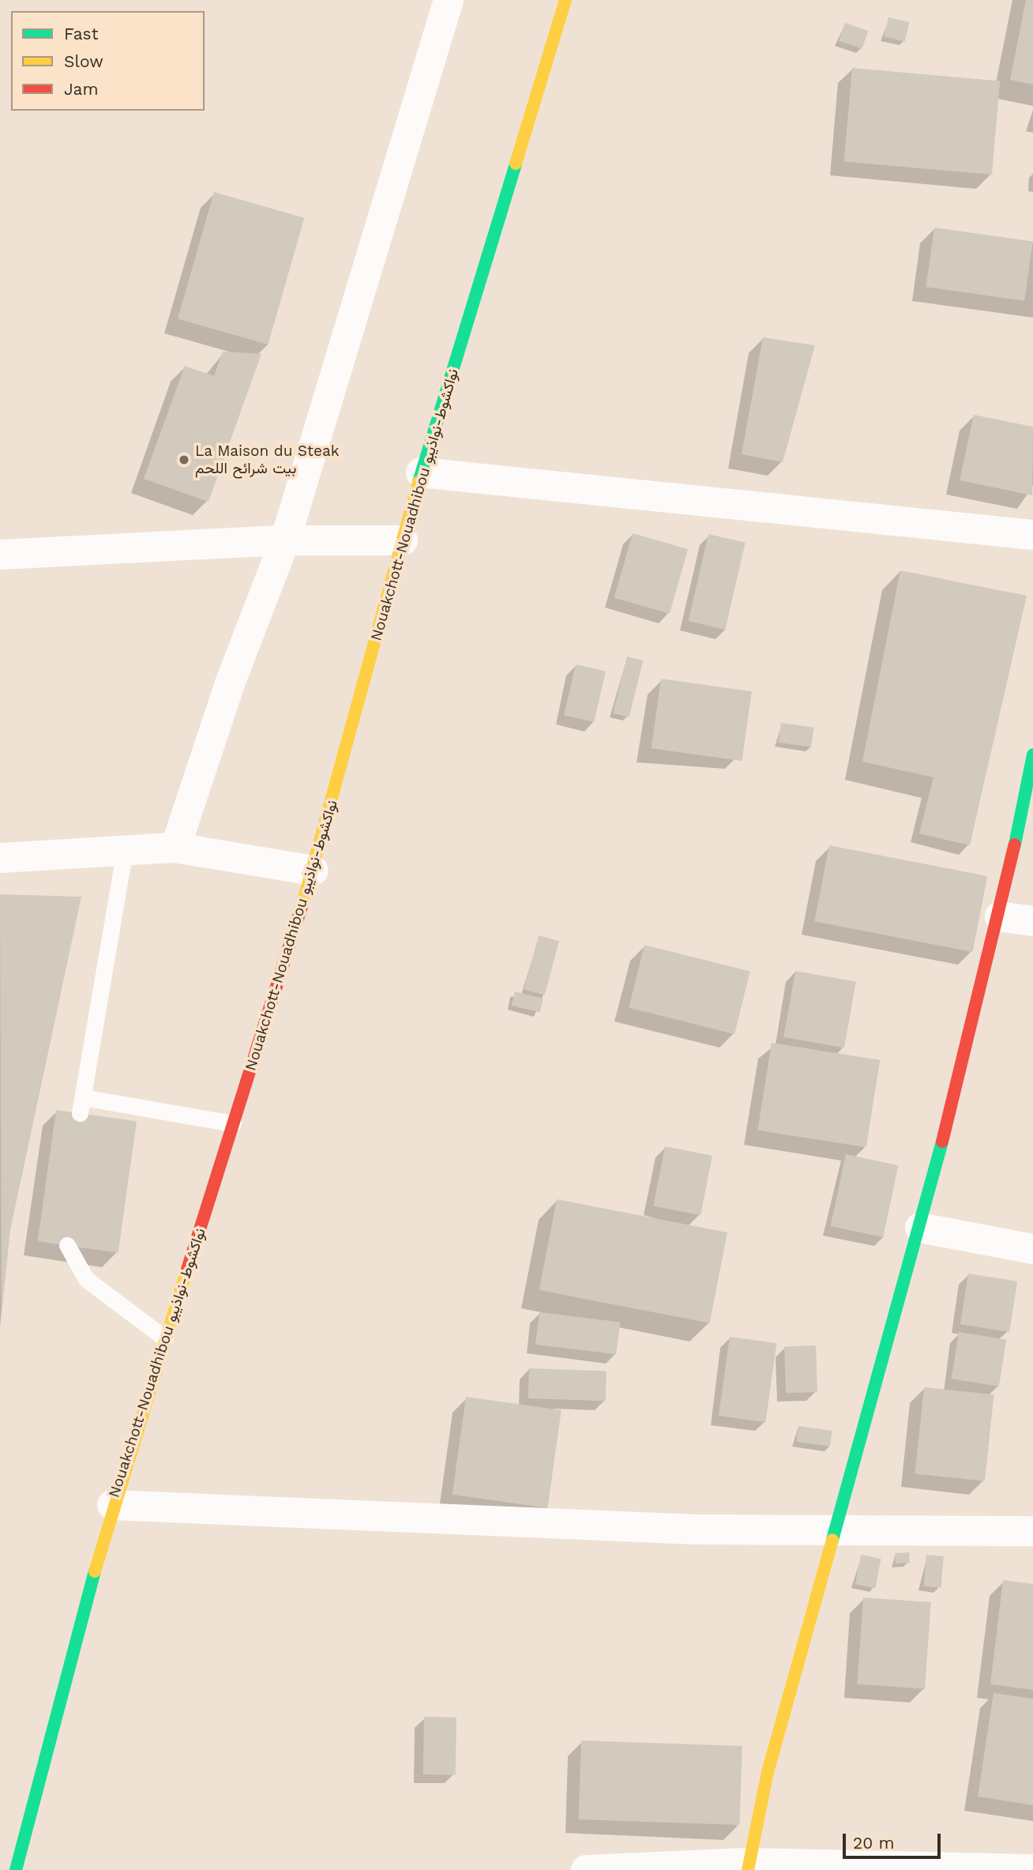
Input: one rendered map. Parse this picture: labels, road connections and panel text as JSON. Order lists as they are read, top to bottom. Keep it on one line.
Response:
{"streets":{"main road":["Nouakchott-Nouadhibou نواكشوط-نواذيبو"]},"places":["La Maison du Steak بيت شرائح اللحم"],"legend":["Fast","Slow","Jam"],"scale_bar":"20 m"}
